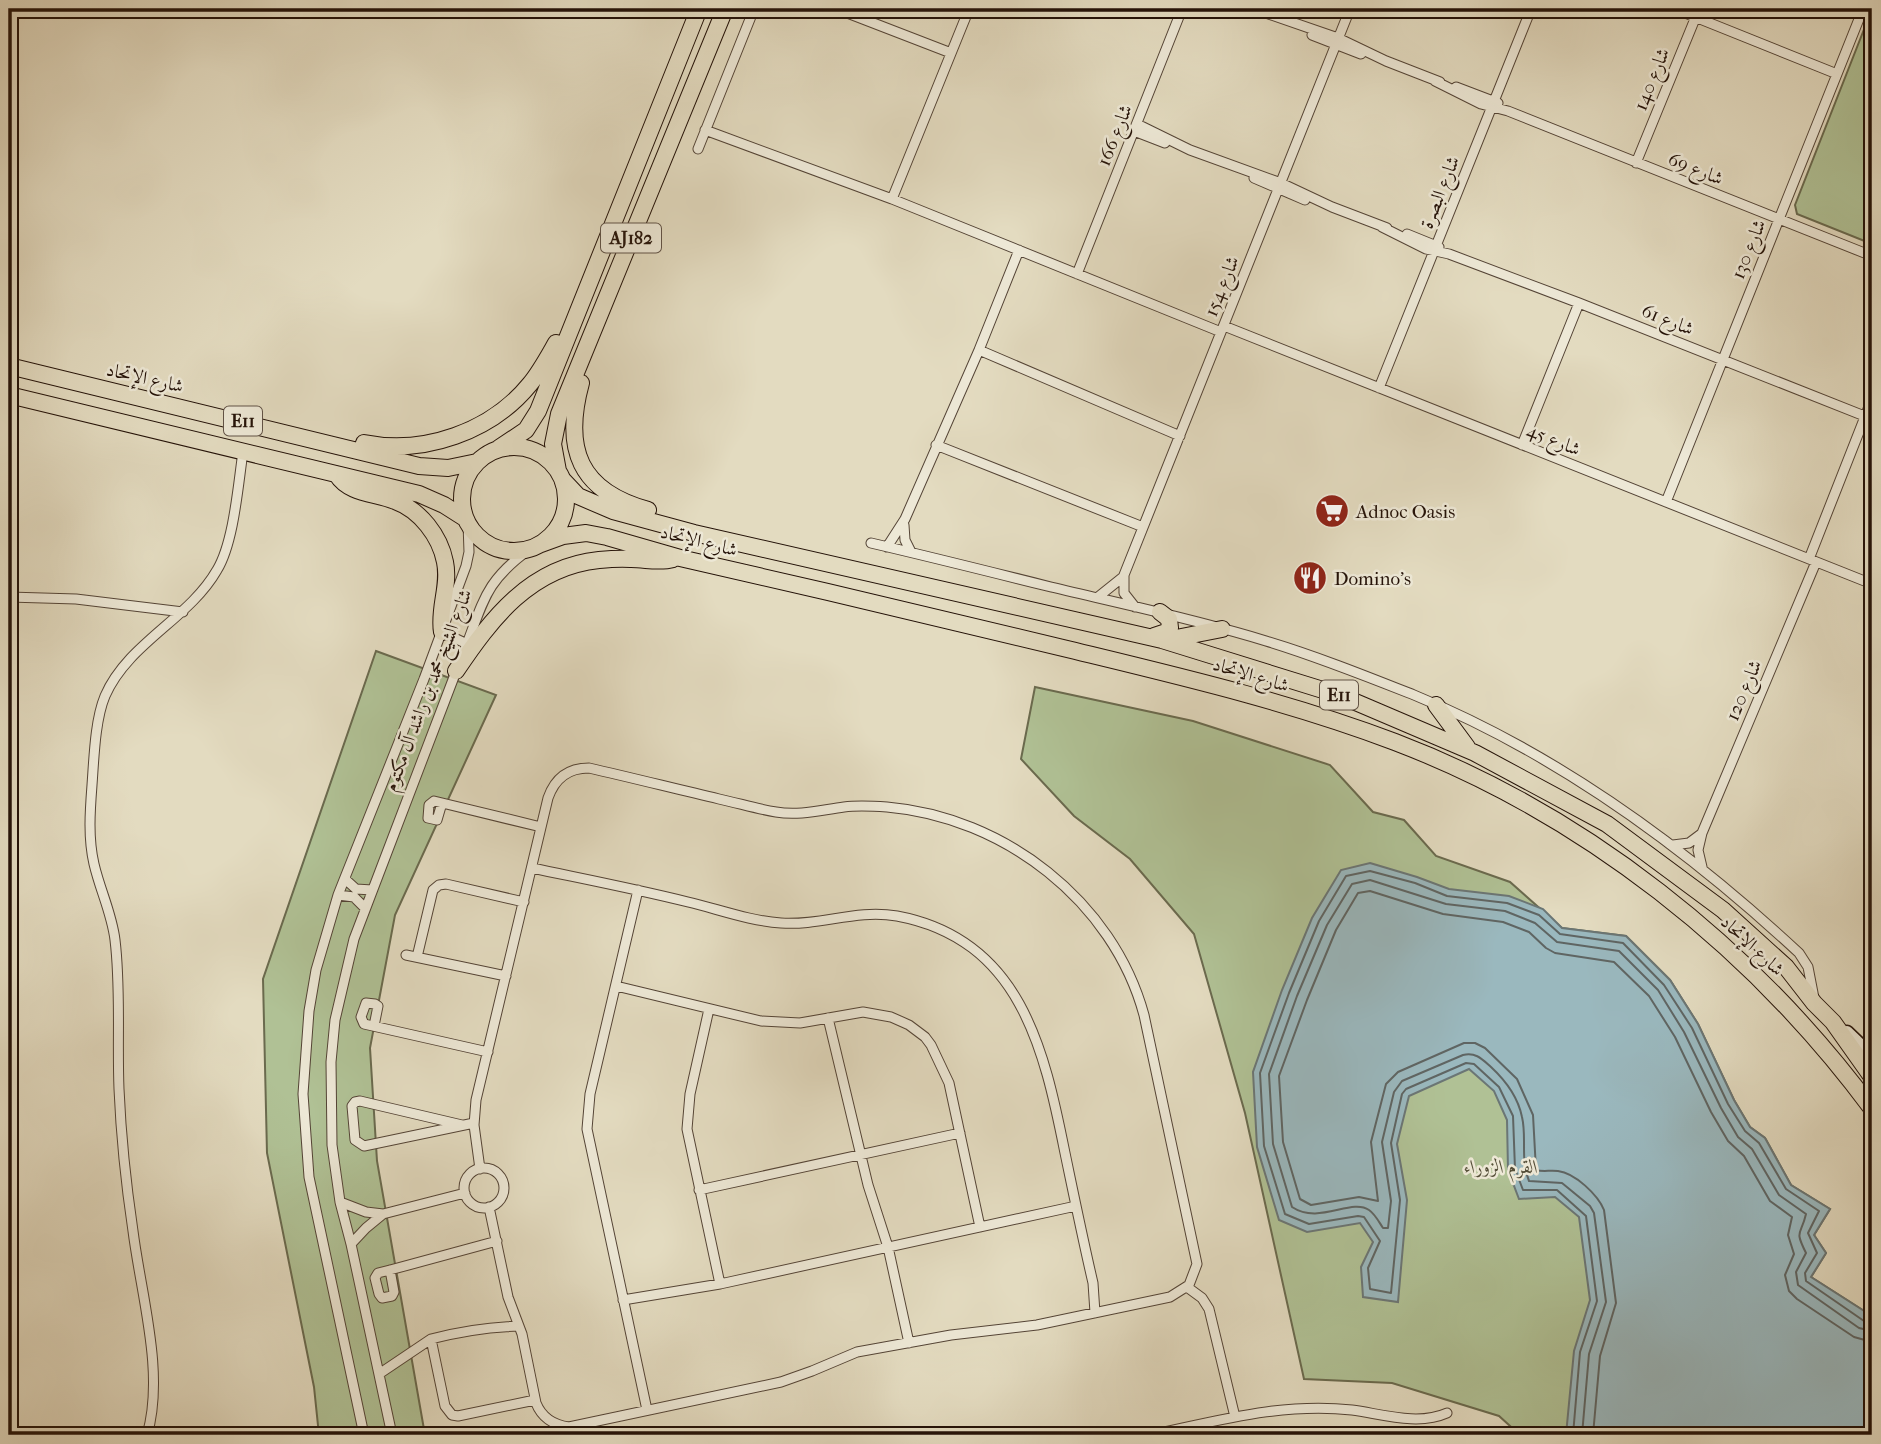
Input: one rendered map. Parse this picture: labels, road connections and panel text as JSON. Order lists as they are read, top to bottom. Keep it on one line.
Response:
{"streets":{"highway":["AJ182","شارع الإتحاد","E11"],"street":["شارع 140","شارع 166","شارع 69","شارع البصرة","شارع 130","شارع 154","شارع 61","شارع 45","شارع الشيخ محمد بن راشد آل مكتوم","شارع 120"]},"crossings":[["شارع 140","شارع 69"],["شارع 166","شارع 61"],["شارع 166","شارع 45"],["شارع 69","شارع البصرة"],["شارع 69","شارع 130"],["شارع 69","شارع 154"],["شارع البصرة","شارع 61"],["شارع البصرة","شارع 45"],["AJ182","شارع الإتحاد"],["AJ182","E11"],["AJ182","شارع الشيخ محمد بن راشد آل مكتوم"],["شارع 130","شارع 61"],["شارع 130","شارع 45"],["شارع 154","شارع 61"],["شارع 154","شارع 45"],["شارع 61","شارع 120"],["شارع الإتحاد","E11"],["شارع الإتحاد","شارع الشيخ محمد بن راشد آل مكتوم"],["E11","شارع الشيخ محمد بن راشد آل مكتوم"],["شارع 45","شارع 120"]],"parks":["القرم الزوراء"],"places":{"supermarket":["Adnoc Oasis"],"restaurant":["Domino's"]}}
